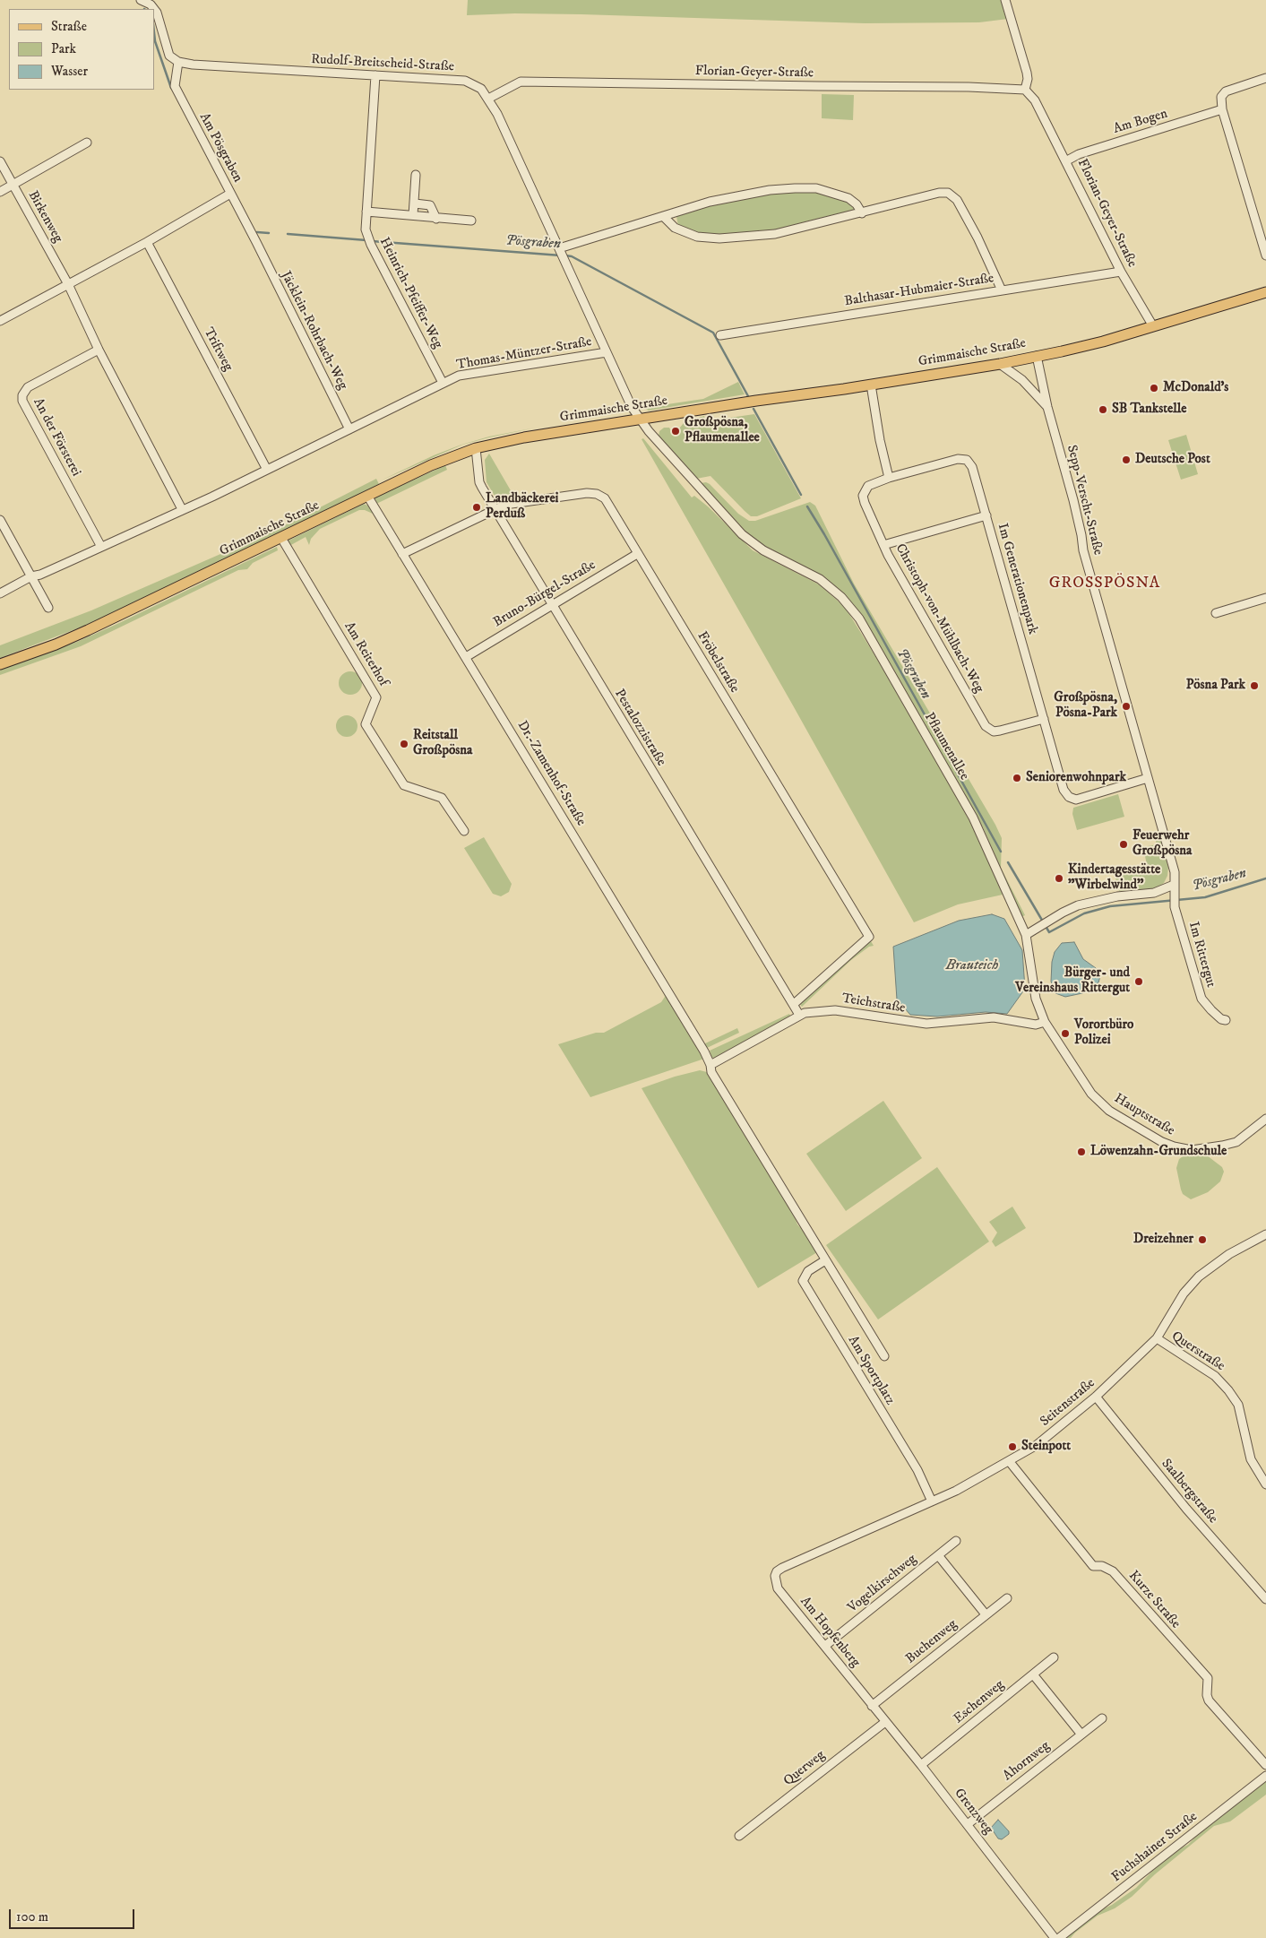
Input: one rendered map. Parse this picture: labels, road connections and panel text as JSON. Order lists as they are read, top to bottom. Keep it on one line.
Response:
{"streets":{"main road":["Grimmaische Straße"],"street":["Rudolf-Breitscheid-Straße","Florian-Geyer-Straße","Am Bogen","Am Pösgraben","Birkenweg","Balthasar-Hubmaier-Straße","Heinrich-Pfeiffer-Weg","Jäcklein-Rohrbach-Weg","Triftweg","Thomas-Müntzer-Straße","An der Försterei","Sepp-Verscht-Straße","Im Generationenpark","Bruno-Bürgel-Straße","Christoph-von-Mühlbach-Weg","Am Reiterhof","Fröbelstraße","Pestalozzistraße","Pflaumenallee","Dr.-Zamenhof-Straße","Im Rittergut","Teichstraße","Hauptstraße","Querstraße","Am Sportplatz","Seitenstraße","Saalbergstraße","Vogelkirschweg","Kurze Straße","Am Hopfenberg","Buchenweg","Eschenweg","Ahornweg","Querweg","Grenzweg","Fuchshainer Straße"]},"crossings":[["Rudolf-Breitscheid-Straße","Florian-Geyer-Straße"],["Rudolf-Breitscheid-Straße","Am Pösgraben"],["Rudolf-Breitscheid-Straße","Heinrich-Pfeiffer-Weg"],["Rudolf-Breitscheid-Straße","Grimmaische Straße"],["Rudolf-Breitscheid-Straße","Thomas-Müntzer-Straße"],["Rudolf-Breitscheid-Straße","Pflaumenallee"],["Florian-Geyer-Straße","Am Bogen"],["Florian-Geyer-Straße","Balthasar-Hubmaier-Straße"],["Florian-Geyer-Straße","Grimmaische Straße"],["Am Pösgraben","Jäcklein-Rohrbach-Weg"],["Heinrich-Pfeiffer-Weg","Thomas-Müntzer-Straße"],["Jäcklein-Rohrbach-Weg","Thomas-Müntzer-Straße"],["Grimmaische Straße","Sepp-Verscht-Straße"],["Grimmaische Straße","Am Reiterhof"],["Grimmaische Straße","Pestalozzistraße"],["Grimmaische Straße","Pflaumenallee"],["Grimmaische Straße","Dr.-Zamenhof-Straße"],["Sepp-Verscht-Straße","Im Generationenpark"],["Sepp-Verscht-Straße","Im Rittergut"],["Im Generationenpark","Christoph-von-Mühlbach-Weg"],["Bruno-Bürgel-Straße","Fröbelstraße"],["Bruno-Bürgel-Straße","Pestalozzistraße"],["Bruno-Bürgel-Straße","Dr.-Zamenhof-Straße"],["Fröbelstraße","Pestalozzistraße"],["Fröbelstraße","Dr.-Zamenhof-Straße"],["Pestalozzistraße","Teichstraße"],["Pflaumenallee","Teichstraße"],["Pflaumenallee","Hauptstraße"],["Dr.-Zamenhof-Straße","Teichstraße"],["Dr.-Zamenhof-Straße","Am Sportplatz"],["Teichstraße","Hauptstraße"],["Teichstraße","Am Sportplatz"],["Querstraße","Seitenstraße"],["Am Sportplatz","Seitenstraße"],["Seitenstraße","Saalbergstraße"],["Seitenstraße","Kurze Straße"],["Seitenstraße","Am Hopfenberg"],["Vogelkirschweg","Am Hopfenberg"],["Am Hopfenberg","Buchenweg"],["Am Hopfenberg","Grenzweg"],["Buchenweg","Grenzweg"],["Eschenweg","Grenzweg"],["Ahornweg","Grenzweg"],["Querweg","Grenzweg"]],"districts":["GROSSPÖSNA"],"water":["Pösgraben","Brauteich"],"places":["McDonald's","SB Tankstelle","Großpösna, Pflaumenallee","Deutsche Post","Landbäckerei Perduß","Pösna Park","Großpösna, Pösna-Park","Reitstall Großpösna","Seniorenwohnpark","Feuerwehr Großpösna","Kindertagesstätte \"Wirbelwind\"","Bürger- und Vereinshaus Rittergut","Vorortbüro Polizei","Löwenzahn-Grundschule","Dreizehner","Steinpott"],"legend":["Straße","Park","Wasser"],"scale_bar":"100 m"}
